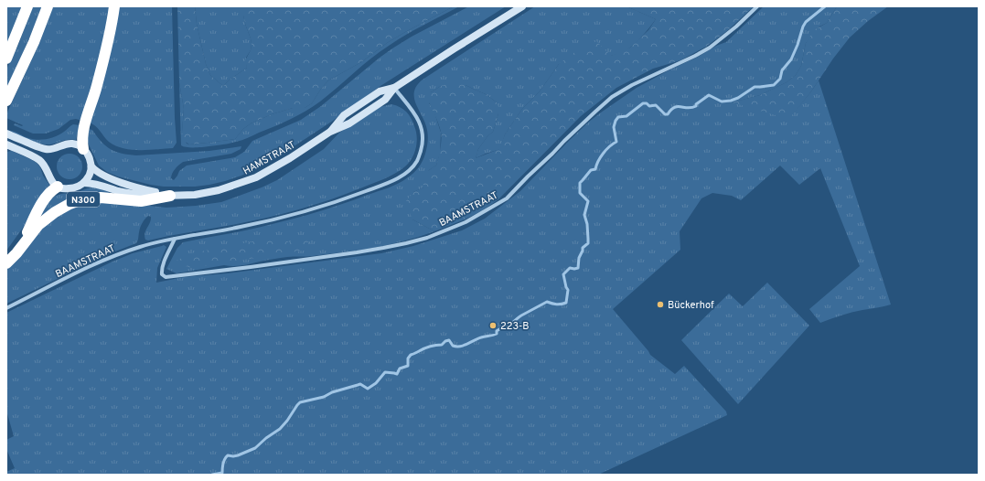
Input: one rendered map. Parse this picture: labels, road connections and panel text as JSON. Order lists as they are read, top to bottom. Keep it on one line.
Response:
{"streets":{"highway":["N300"],"main road":["HAMSTRAAT"],"street":["BAAMSTRAAT"]},"crossings":[["HAMSTRAAT","N300"],["HAMSTRAAT","BAAMSTRAAT"]],"places":["Bückerhof","223-B"]}
